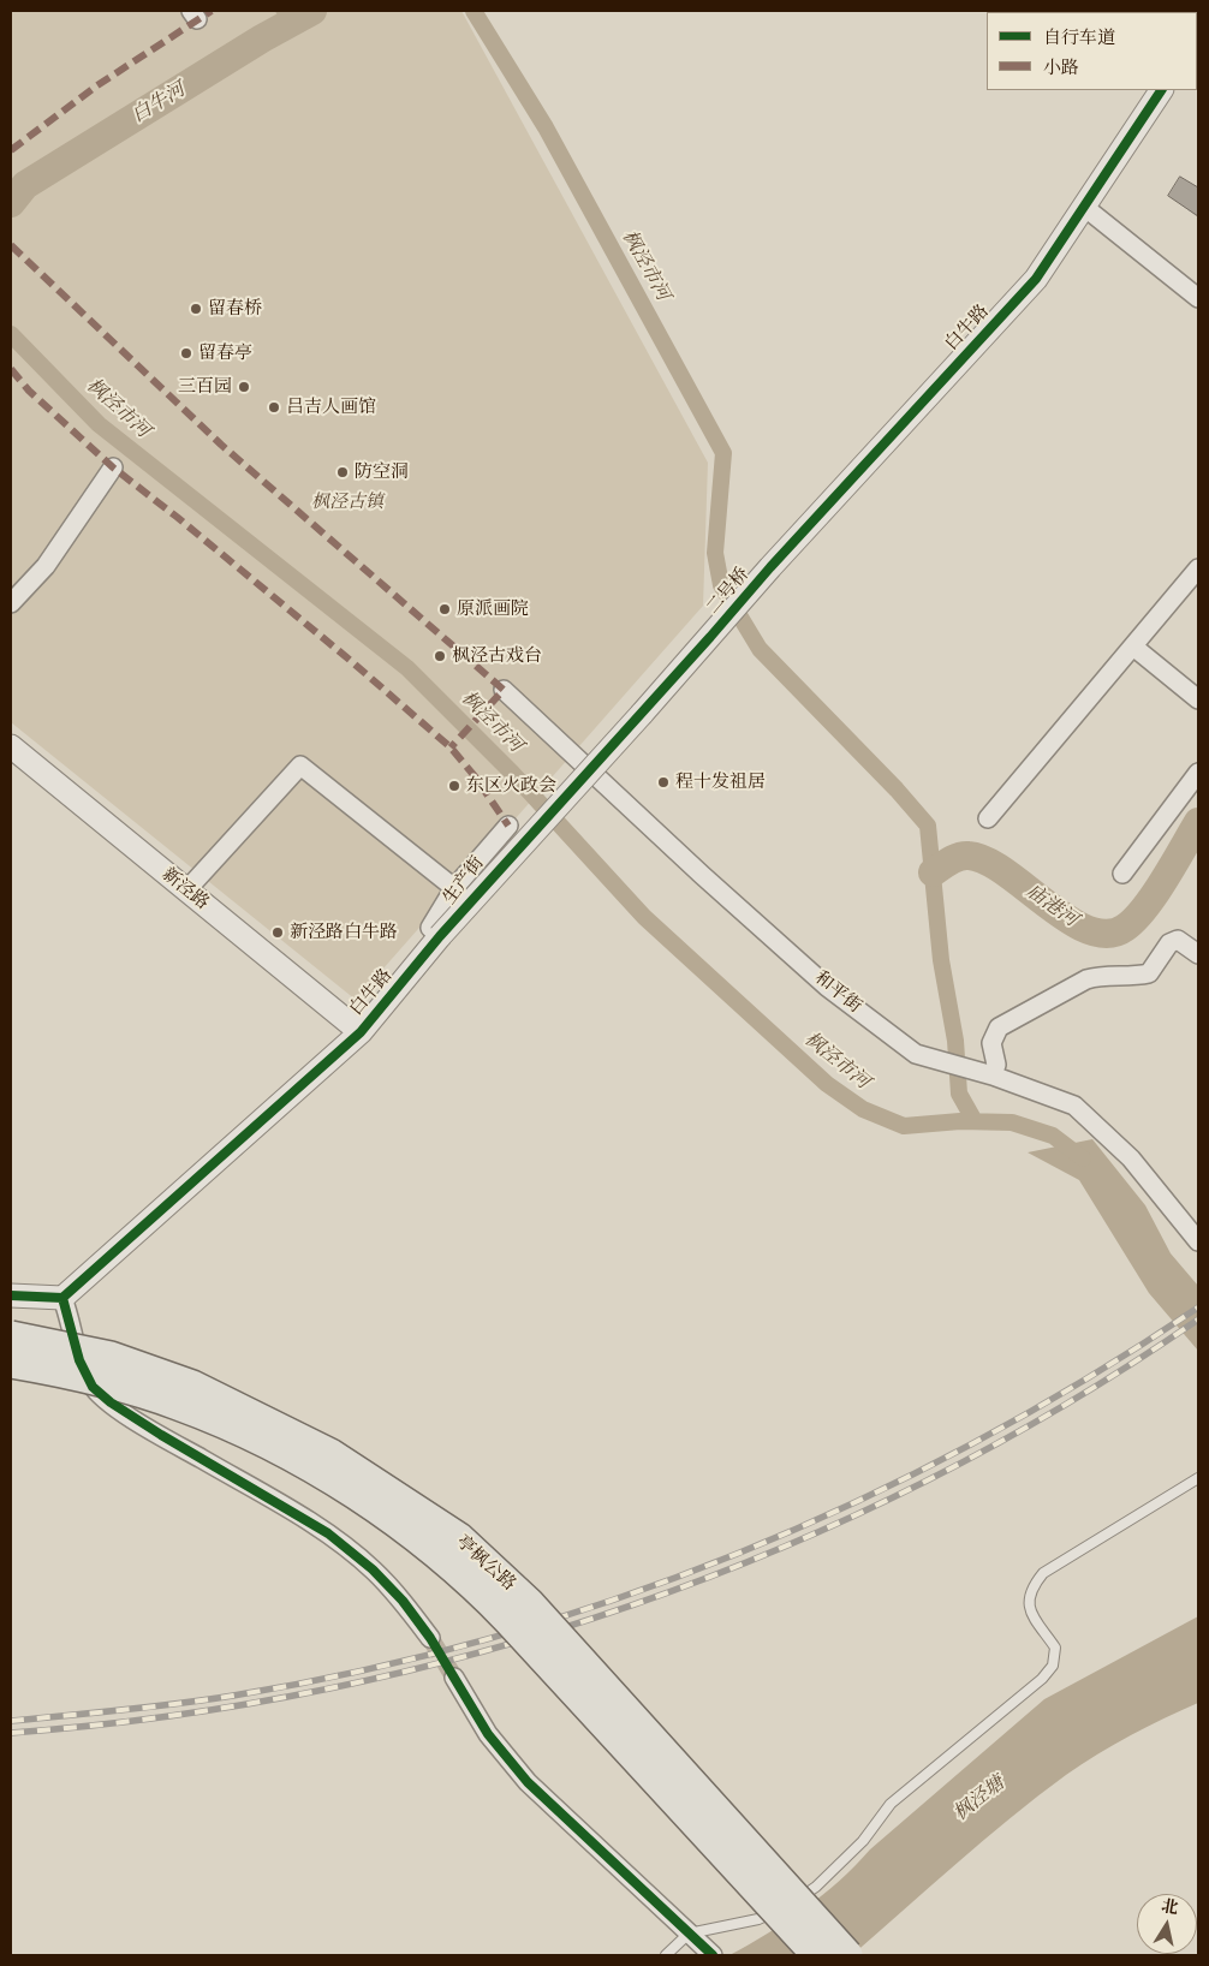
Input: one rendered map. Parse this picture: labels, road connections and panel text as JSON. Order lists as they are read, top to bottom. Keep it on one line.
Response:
{"streets":{"highway":["亭枫公路"],"street":["白牛路","二号桥","生产街","新泾路","和平街"]},"crossings":[["白牛路","二号桥"],["白牛路","生产街"],["白牛路","新泾路"]],"water":["白牛河","枫泾市河","庙港河","枫泾塘"],"parks":["枫泾古镇"],"places":["留春桥","留春亭","三百园","吕吉人画馆","防空洞","原派画院","枫泾古戏台","程十发祖居","东区火政会","新泾路白牛路"],"legend":["自行车道","小路"],"north":"top"}
